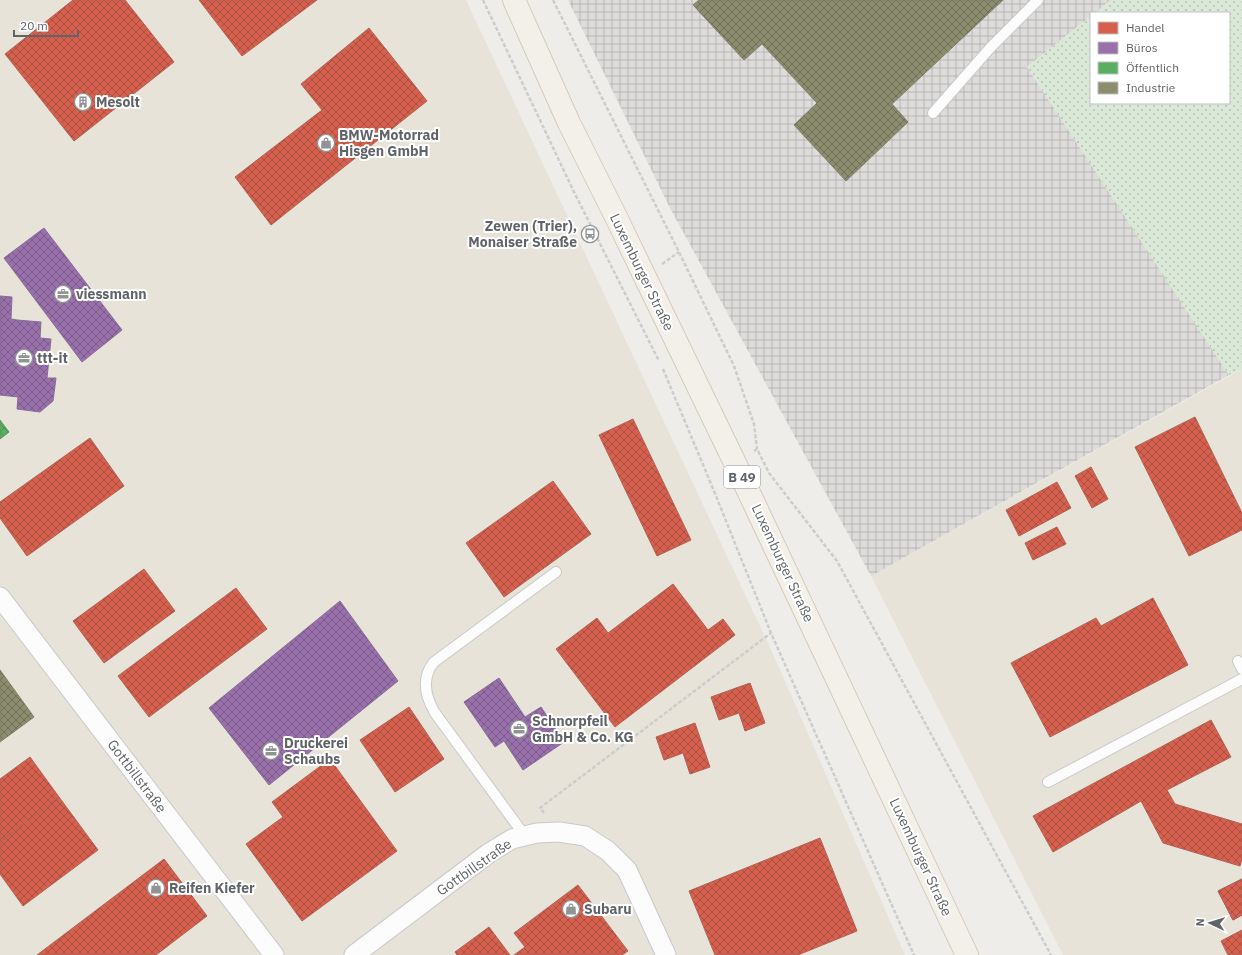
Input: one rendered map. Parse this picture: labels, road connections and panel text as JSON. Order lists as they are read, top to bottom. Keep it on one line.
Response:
{"streets":{"main road":["Luxemburger Straße","B 49"],"street":["Gottbillstraße"]},"places":{"building":["Mesolt"],"shop":["BMW-Motorrad Hisgen GmbH","Reifen Kiefer","Subaru"],"bus stop":["Zewen (Trier), Monaiser Straße"],"office":["viessmann","ttt-it","Schnorpfeil GmbH & Co. KG","Druckerei Schaubs"]},"legend":["Handel","Büros","Öffentlich","Industrie"],"scale_bar":"20 m","north":"left"}
